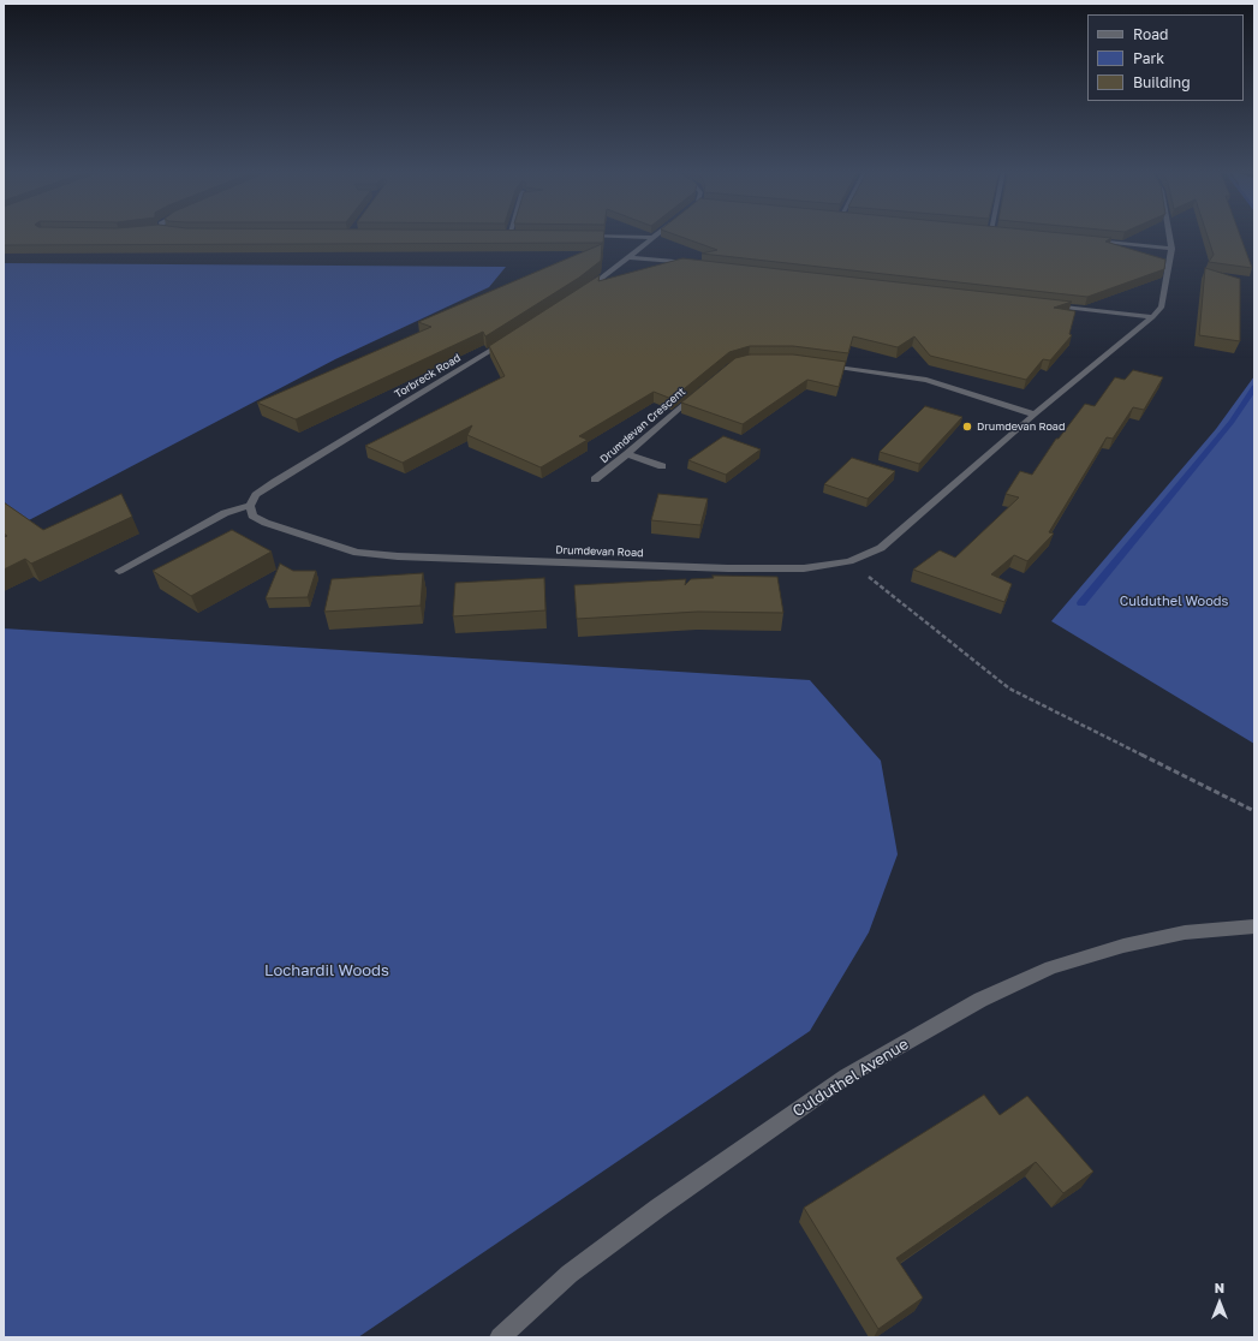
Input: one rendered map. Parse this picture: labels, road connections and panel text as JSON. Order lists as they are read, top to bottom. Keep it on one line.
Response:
{"streets":{"street":["Torbreck Road","Drumdevan Crescent","Drumdevan Road","Culduthel Avenue"]},"crossings":[["Torbreck Road","Drumdevan Road"]],"parks":["Culduthel Woods","Lochardil Woods"],"places":["Drumdevan Road"],"legend":["Road","Park","Building"],"north":"top"}
